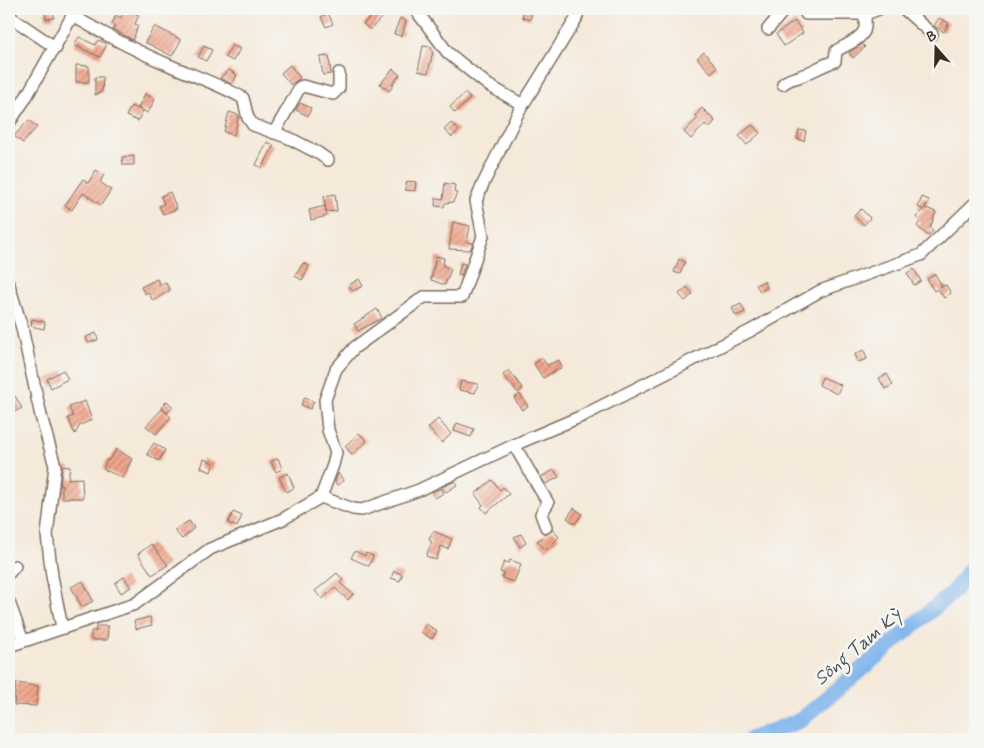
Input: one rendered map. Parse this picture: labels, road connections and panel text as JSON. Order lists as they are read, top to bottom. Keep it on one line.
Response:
{"water":["Sông Tam Kỳ"],"north":"top"}
